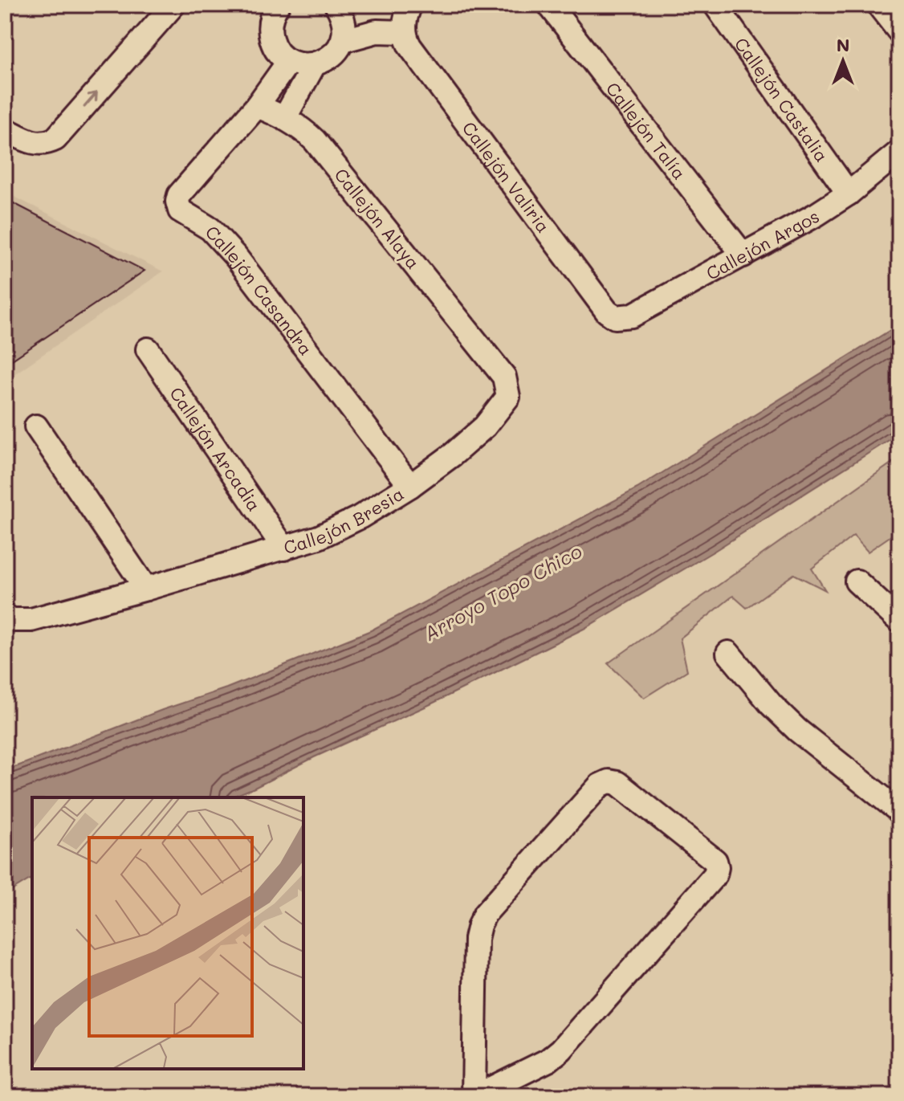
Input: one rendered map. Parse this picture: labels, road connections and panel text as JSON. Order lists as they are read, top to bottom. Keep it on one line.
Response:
{"streets":{"street":["Callejón Castalia","Callejón Talía","Callejón Valiria","Callejón Alaya","Callejón Argos","Callejón Casandra","Callejón Arcadia","Callejón Bresia"]},"crossings":[["Callejón Castalia","Callejón Argos"],["Callejón Talía","Callejón Argos"],["Callejón Valiria","Callejón Argos"],["Callejón Alaya","Callejón Casandra"],["Callejón Alaya","Callejón Bresia"],["Callejón Casandra","Callejón Bresia"],["Callejón Arcadia","Callejón Bresia"]],"water":["Arroyo Topo Chico"],"north":"top"}
